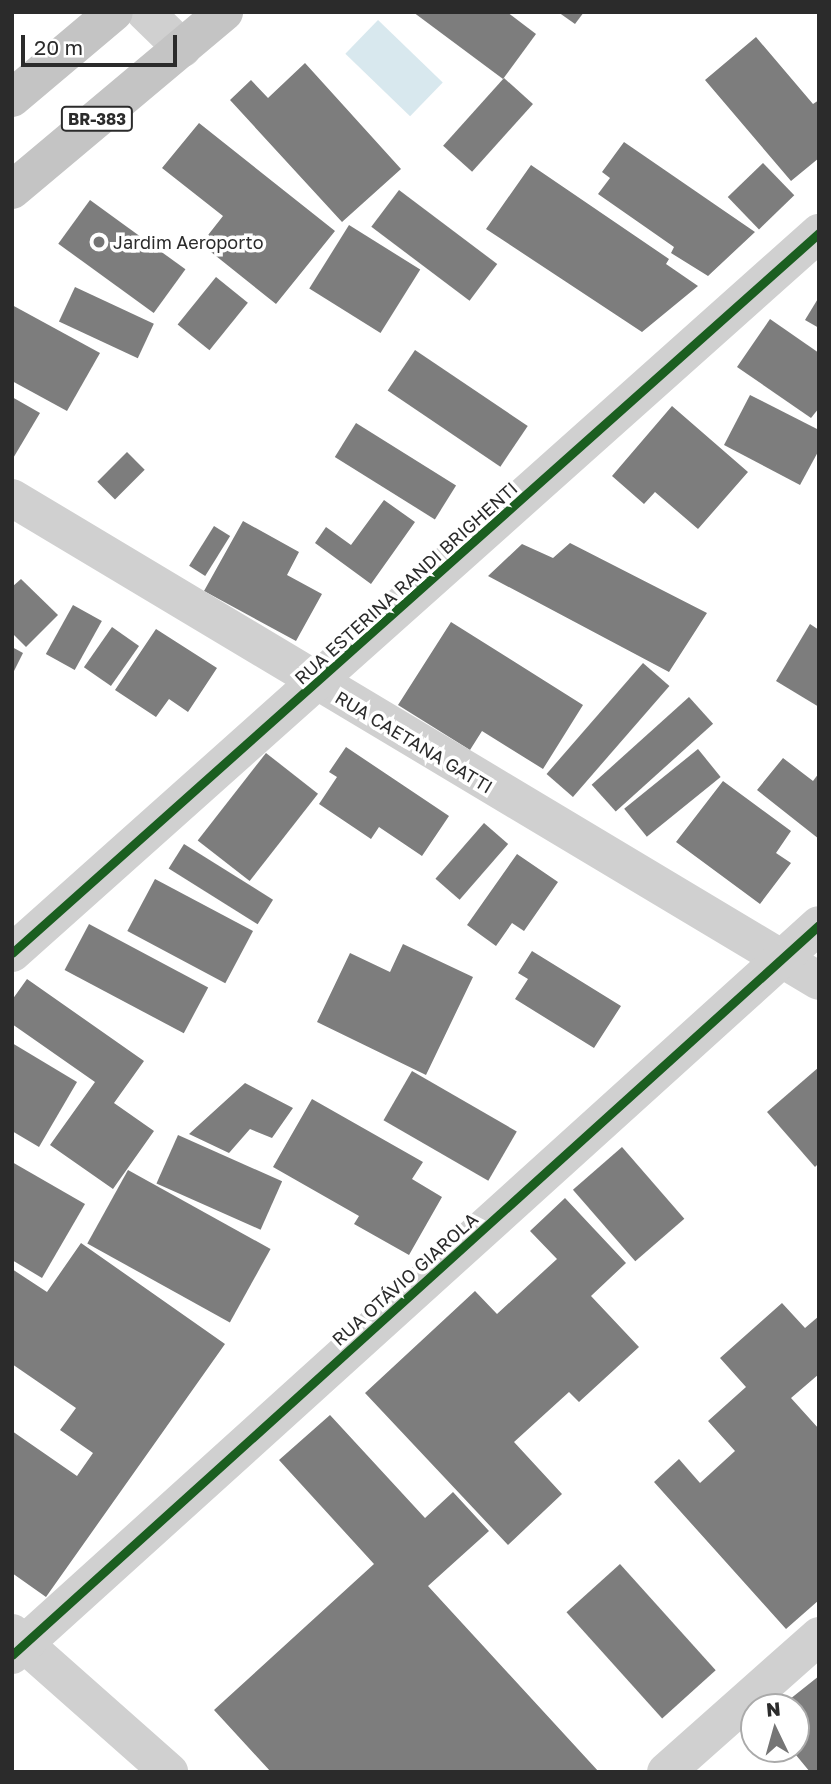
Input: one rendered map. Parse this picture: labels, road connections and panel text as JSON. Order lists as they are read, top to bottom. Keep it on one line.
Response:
{"streets":{"main road":["BR-383"],"street":["RUA ESTERINA RANDI BRIGHENTI","RUA CAETANA GATTI","RUA OTÁVIO GIAROLA"]},"crossings":[["RUA ESTERINA RANDI BRIGHENTI","RUA CAETANA GATTI"],["RUA CAETANA GATTI","RUA OTÁVIO GIAROLA"]],"places":["Jardim Aeroporto"],"scale_bar":"20 m","north":"top"}
